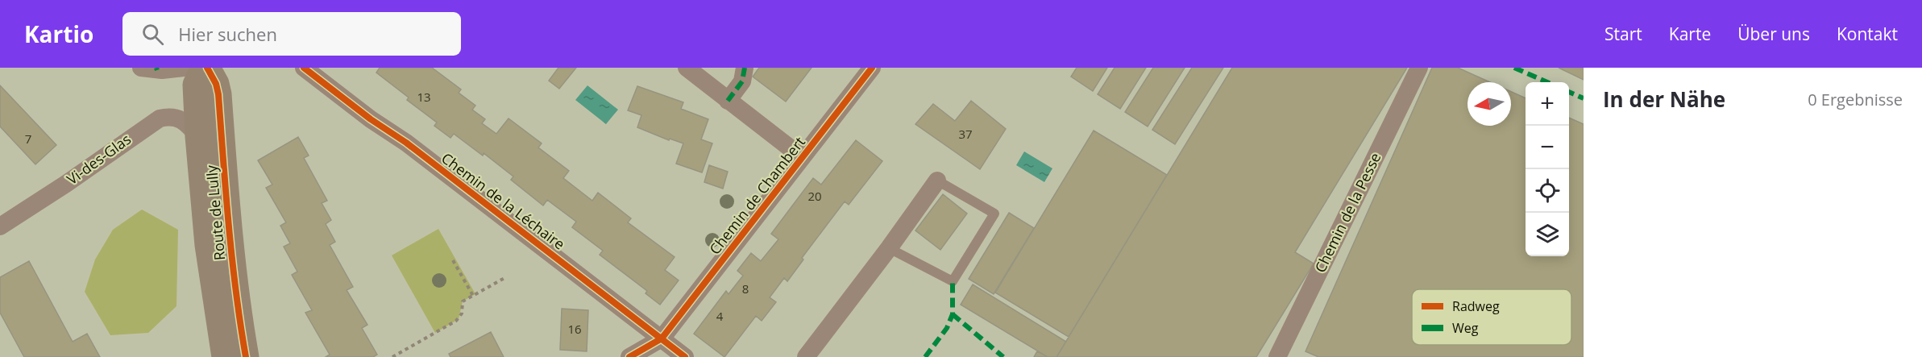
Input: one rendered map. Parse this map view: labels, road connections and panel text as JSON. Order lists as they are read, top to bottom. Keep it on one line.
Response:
{"streets":{"main road":["Route de Lully"],"street":["Vi-des-Glas","Chemin de Chambert","Chemin de la Léchaire","Chemin de la Pesse"]},"crossings":[["Vi-des-Glas","Route de Lully"],["Chemin de Chambert","Chemin de la Léchaire"]],"house_numbers":["13","37","7","20","8","4","16"],"legend":["Radweg","Weg"],"north":"left","page":{"header":"Kartio","search":"Hier suchen","nav":["Start","Karte","Über uns","Kontakt"],"heading":["In der Nähe","0 Ergebnisse"],"map_buttons":["+","−"]}}
